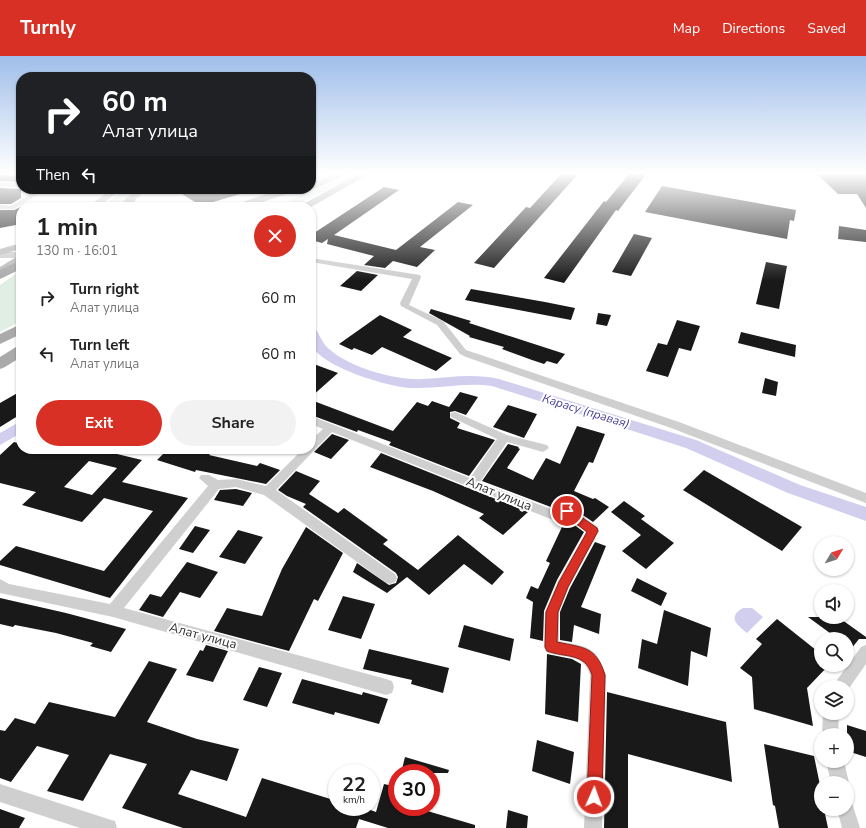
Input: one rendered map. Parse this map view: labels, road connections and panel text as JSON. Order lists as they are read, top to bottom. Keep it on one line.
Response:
{"streets":{"street":["Алат улица"]},"water":["Карасу (правая)"],"north":"top right","page":{"header":"Turnly","nav":["Map","Directions","Saved"],"turn":["60 m","Алат улица"],"then":"Then","heading":["1 min","130 m · 16:01"],"list":[{"name":"Turn right","note":"Алат улица","value":"60 m"},{"name":"Turn left","note":"Алат улица","value":"60 m"}],"buttons":["Exit","Share"],"map_buttons":["+","−"],"speed":"22 km/h","limit":"30"}}
